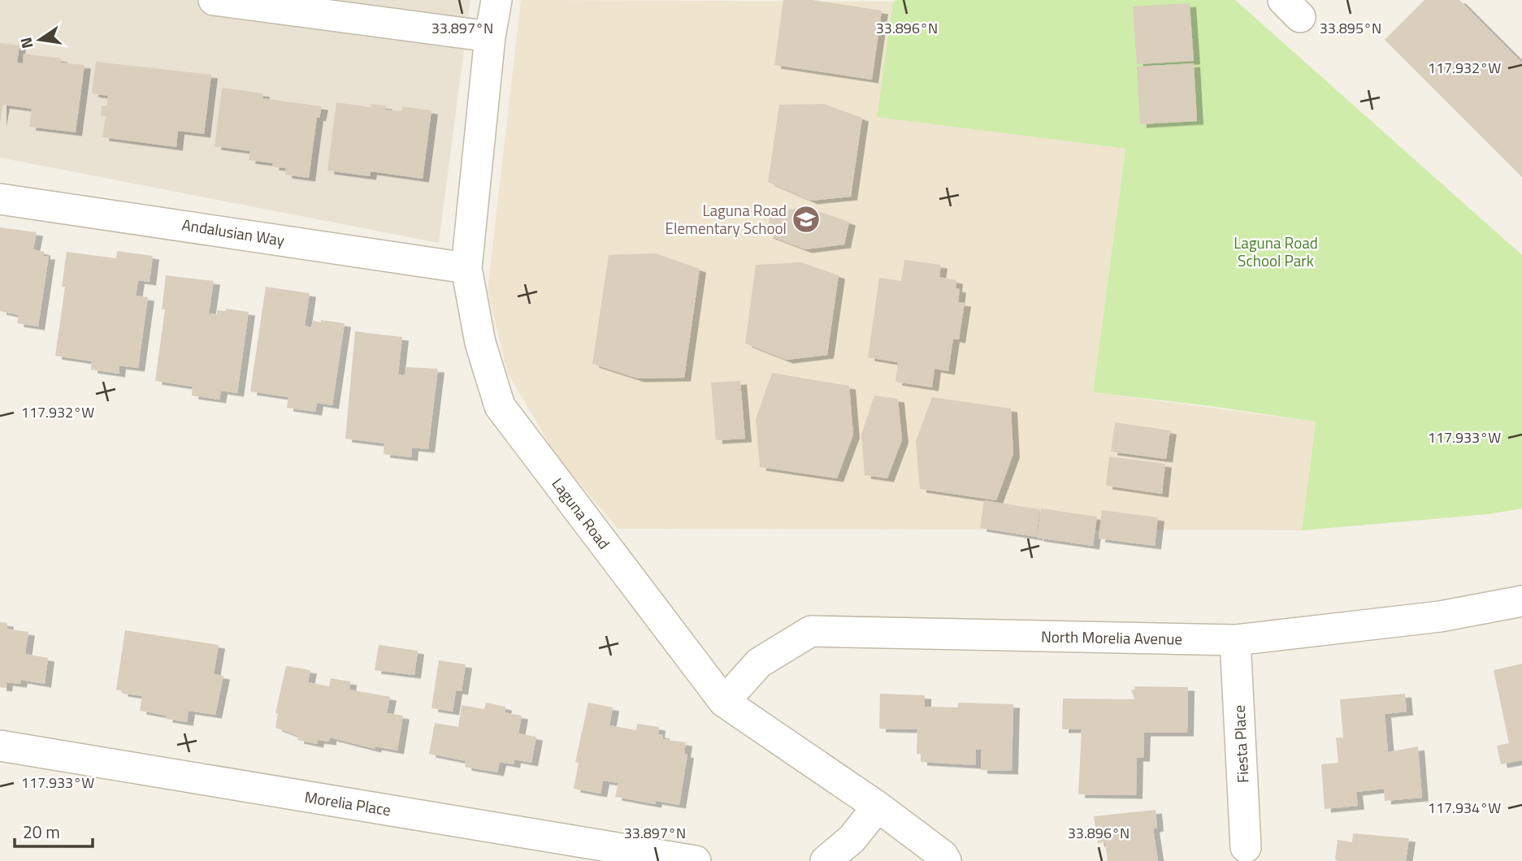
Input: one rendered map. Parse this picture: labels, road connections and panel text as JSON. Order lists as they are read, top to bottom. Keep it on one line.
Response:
{"streets":{"street":["Andalusian Way","Laguna Road","North Morelia Avenue","Fiesta Place","Morelia Place"]},"crossings":[["Andalusian Way","Laguna Road"],["Laguna Road","North Morelia Avenue"],["North Morelia Avenue","Fiesta Place"]],"parks":["Laguna Road School Park"],"places":{"school or university":["Laguna Road Elementary School"]},"scale_bar":"20 m","north":"left","coordinates":["33.897°N","33.896°N","33.895°N","117.932°W","117.933°W","117.934°W"]}
